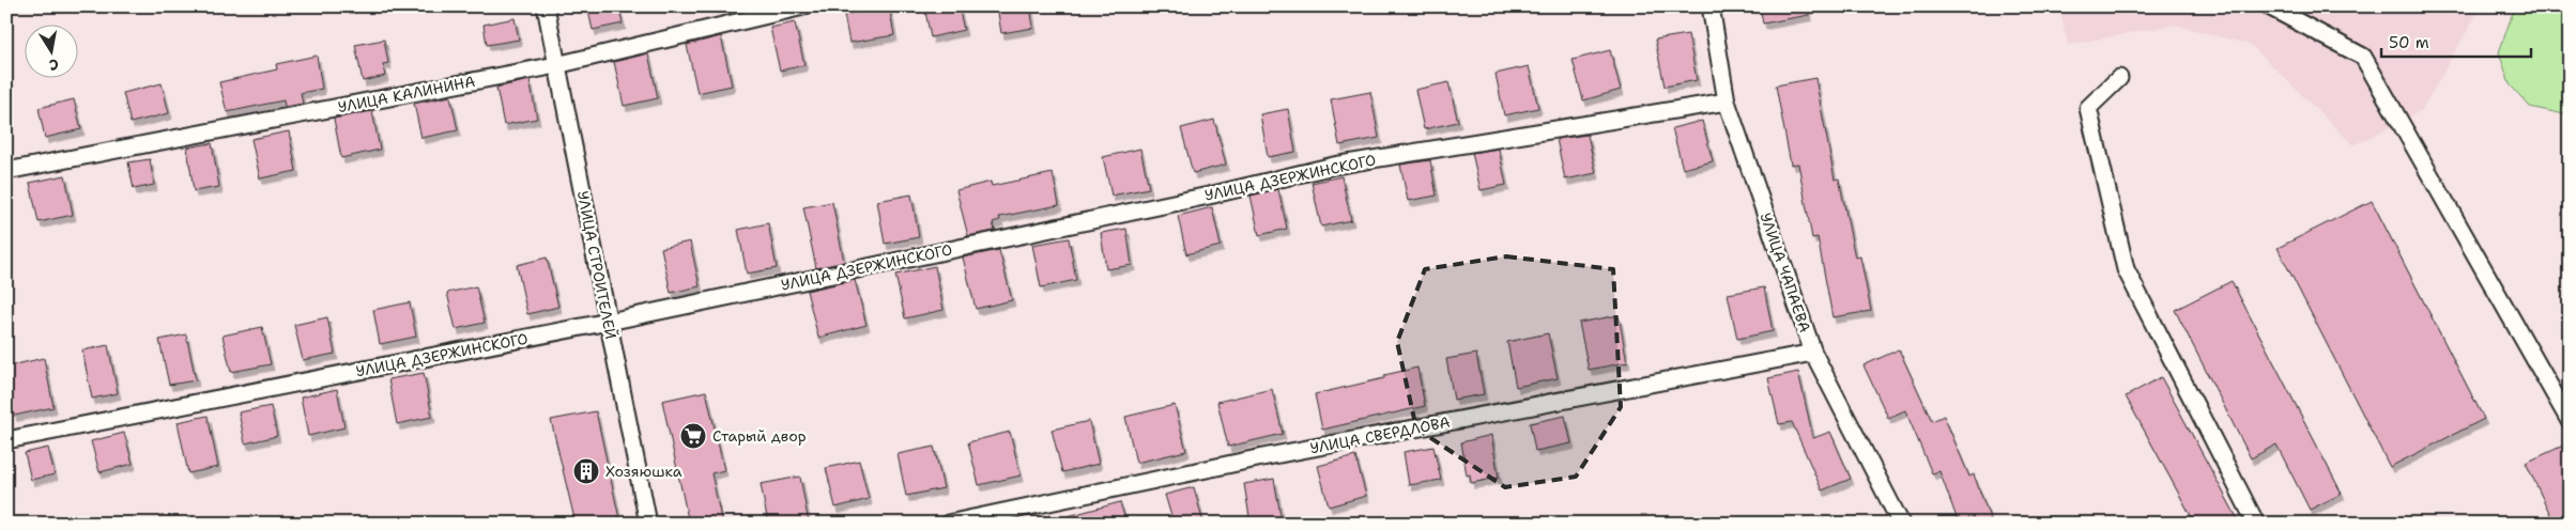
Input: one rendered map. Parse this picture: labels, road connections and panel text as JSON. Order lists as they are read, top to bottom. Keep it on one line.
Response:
{"streets":{"street":["УЛИЦА КАЛИНИНА","УЛИЦА ДЗЕРЖИНСКОГО","УЛИЦА СТРОИТЕЛЕЙ","УЛИЦА ЧАПАЕВА","УЛИЦА СВЕРДЛОВА"]},"crossings":[["УЛИЦА КАЛИНИНА","УЛИЦА СТРОИТЕЛЕЙ"],["УЛИЦА ДЗЕРЖИНСКОГО","УЛИЦА СТРОИТЕЛЕЙ"],["УЛИЦА ДЗЕРЖИНСКОГО","УЛИЦА ЧАПАЕВА"],["УЛИЦА ЧАПАЕВА","УЛИЦА СВЕРДЛОВА"]],"places":{"supermarket":["Старый двор"],"building":["Хозяюшка"]},"scale_bar":"50 m","north":"bottom"}
